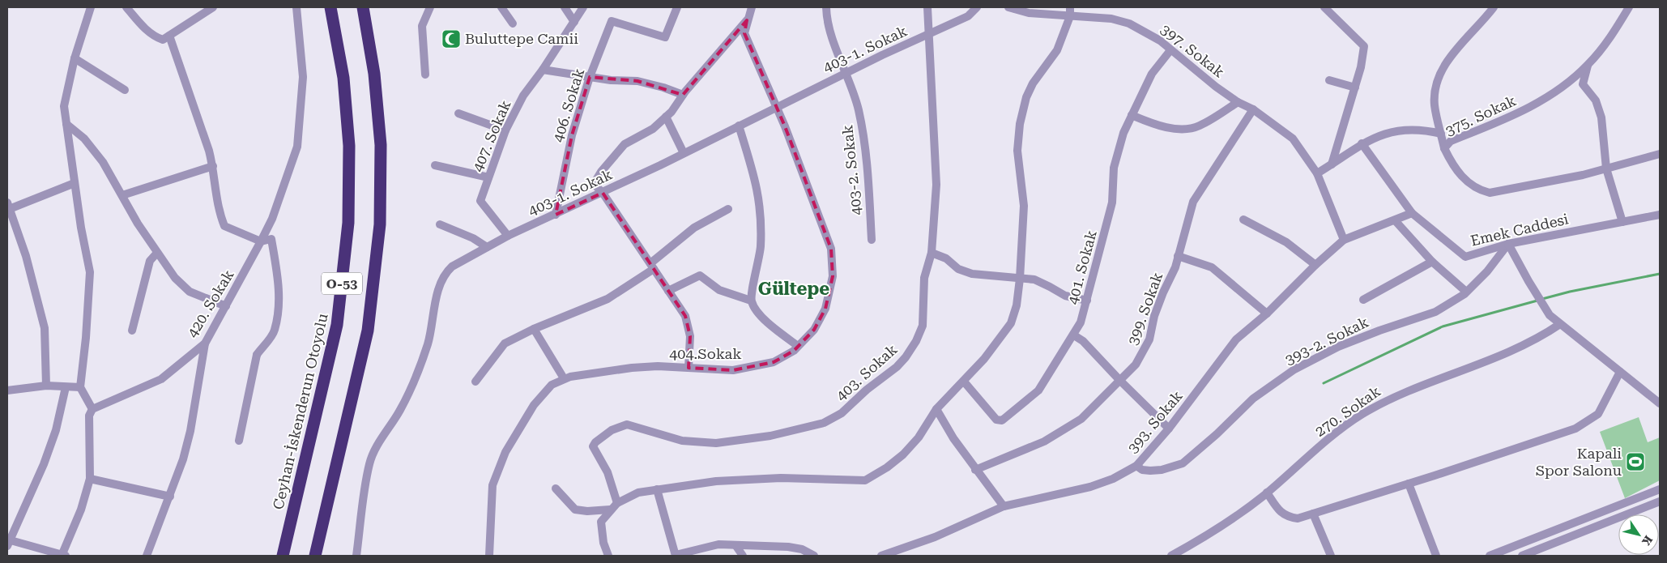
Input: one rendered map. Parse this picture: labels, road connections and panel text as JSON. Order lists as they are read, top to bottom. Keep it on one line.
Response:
{"streets":{"highway":["O-53","Ceyhan-İskenderun Otoyolu"],"street":["403-1. Sokak","397. Sokak","406. Sokak","375. Sokak","407. Sokak","403-2. Sokak","Emek Caddesi","401. Sokak","420. Sokak","399. Sokak","393-2. Sokak","404.Sokak","403. Sokak","270. Sokak","393. Sokak"]},"crossings":[["403-1. Sokak","406. Sokak"],["403-1. Sokak","407. Sokak"],["403-1. Sokak","403-2. Sokak"],["403-1. Sokak","404.Sokak"],["403-1. Sokak","403. Sokak"],["397. Sokak","401. Sokak"],["397. Sokak","399. Sokak"],["397. Sokak","393. Sokak"],["Emek Caddesi","393-2. Sokak"],["Emek Caddesi","393. Sokak"],["393-2. Sokak","393. Sokak"]],"districts":["Gültepe"],"places":{"mosque":["Buluttepe Camii"],"sports":["Kapali Spor Salonu"]},"north":"bottom right"}
